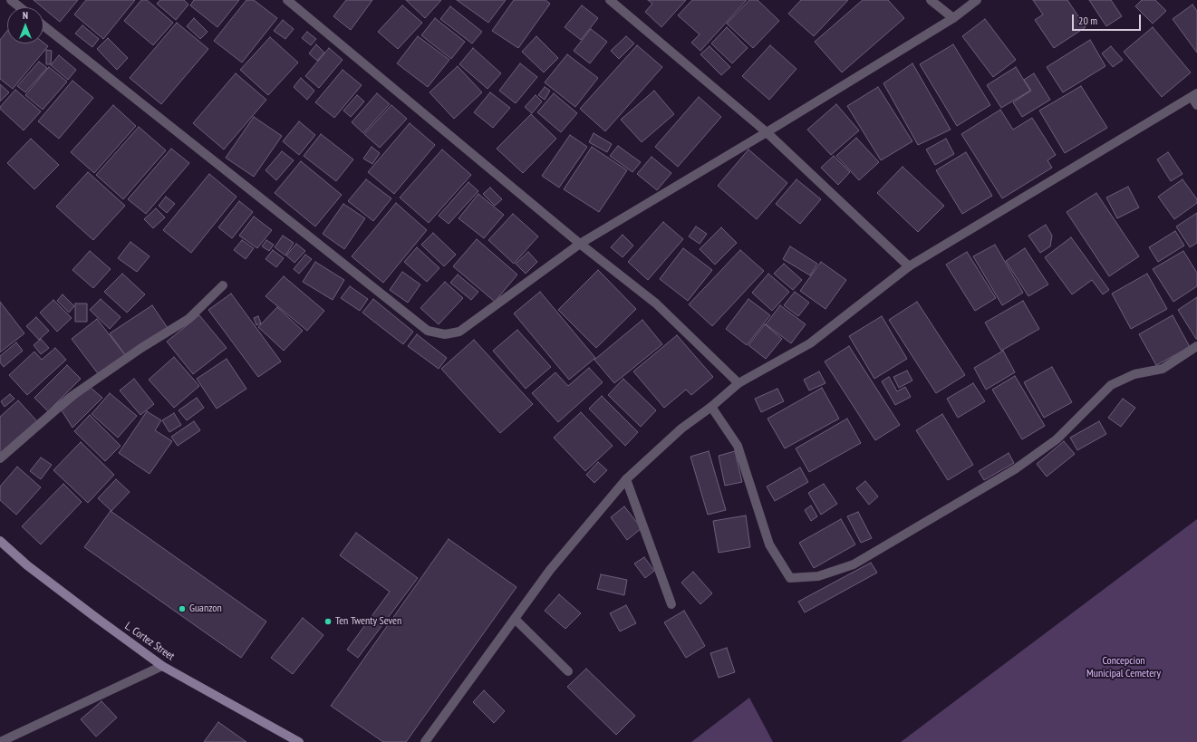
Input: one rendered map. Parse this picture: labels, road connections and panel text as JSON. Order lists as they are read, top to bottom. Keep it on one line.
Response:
{"streets":{"main road":["L. Cortez Street"]},"parks":["Concepcion Municipal Cemetery"],"places":["Guanzon","Ten Twenty Seven"],"scale_bar":"20 m","north":"top"}
